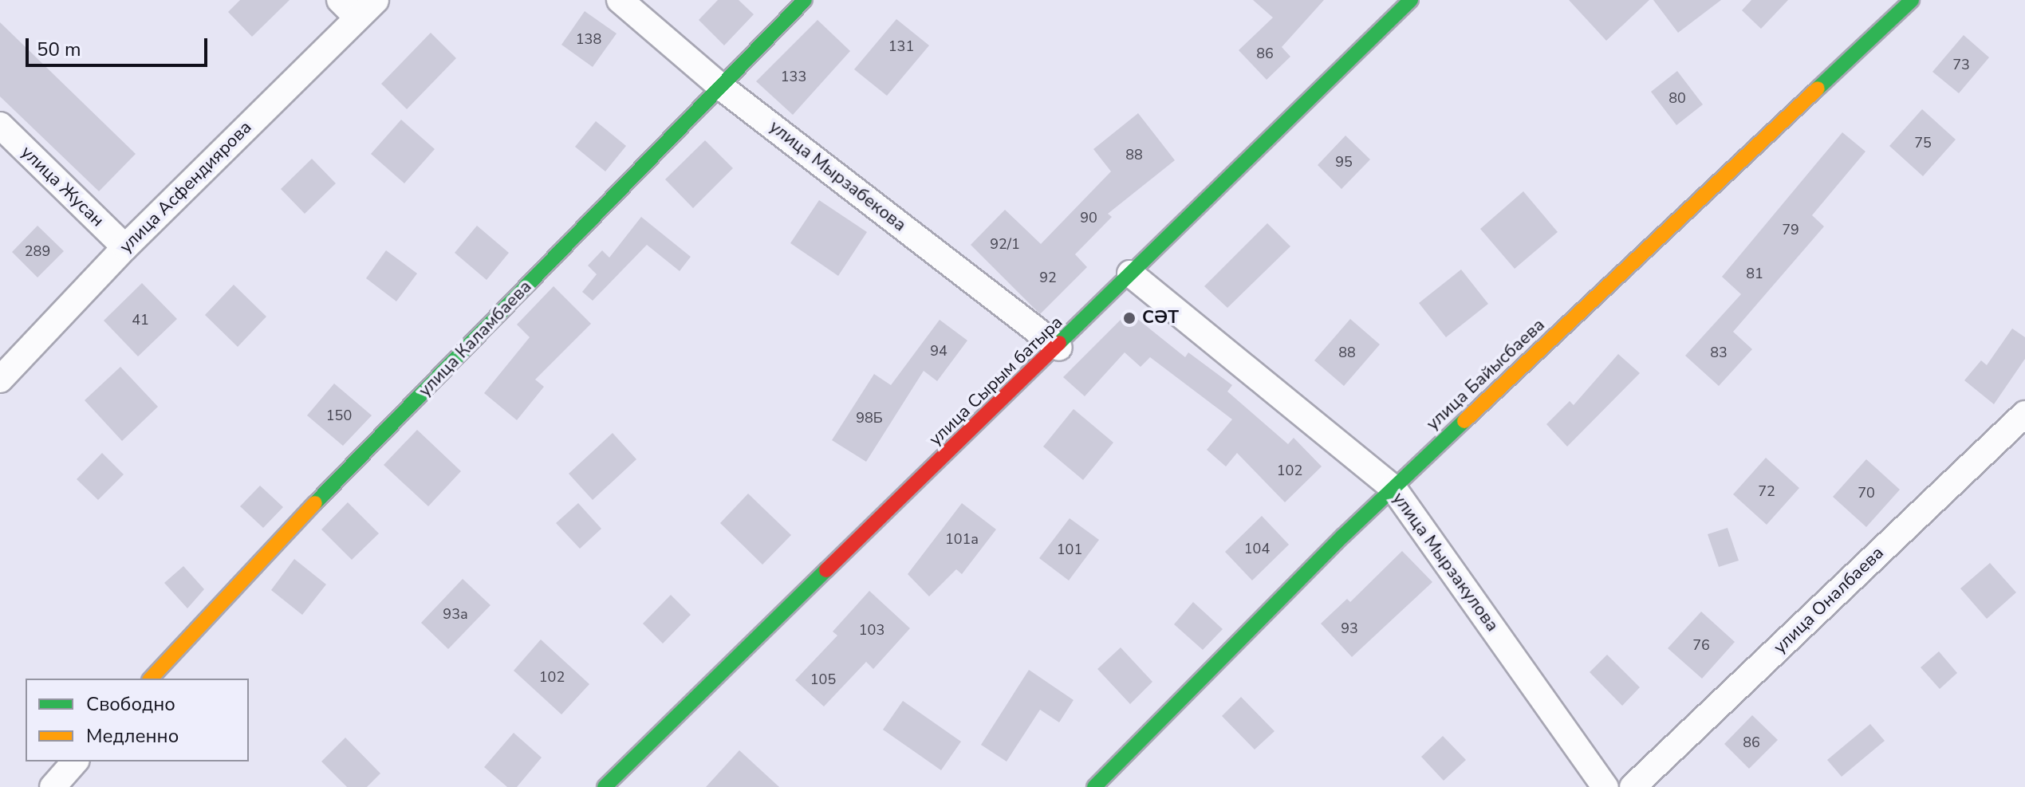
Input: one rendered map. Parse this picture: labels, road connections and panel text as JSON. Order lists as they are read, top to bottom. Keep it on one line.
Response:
{"streets":{"street":["улица Мырзабекова","улица Жусан","улица Асфендиярова","улица Каламбаева","улица Байысбаева","улица Сырым батыра","улица Мырзакулова","улица Оналбаева"]},"crossings":[["улица Мырзабекова","улица Каламбаева"],["улица Мырзабекова","улица Сырым батыра"],["улица Жусан","улица Асфендиярова"],["улица Байысбаева","улица Мырзакулова"],["улица Сырым батыра","улица Мырзакулова"]],"places":["СƏТ"],"house_numbers":["138","131","86","73","133","80","75","88","95","90","79","92/1","289","81","92","41","94","88","83","150","98Б","102","72","70","101а","104","101","93а","93","103","76","102","105","86"],"legend":["Свободно","Медленно"],"scale_bar":"50 m"}
